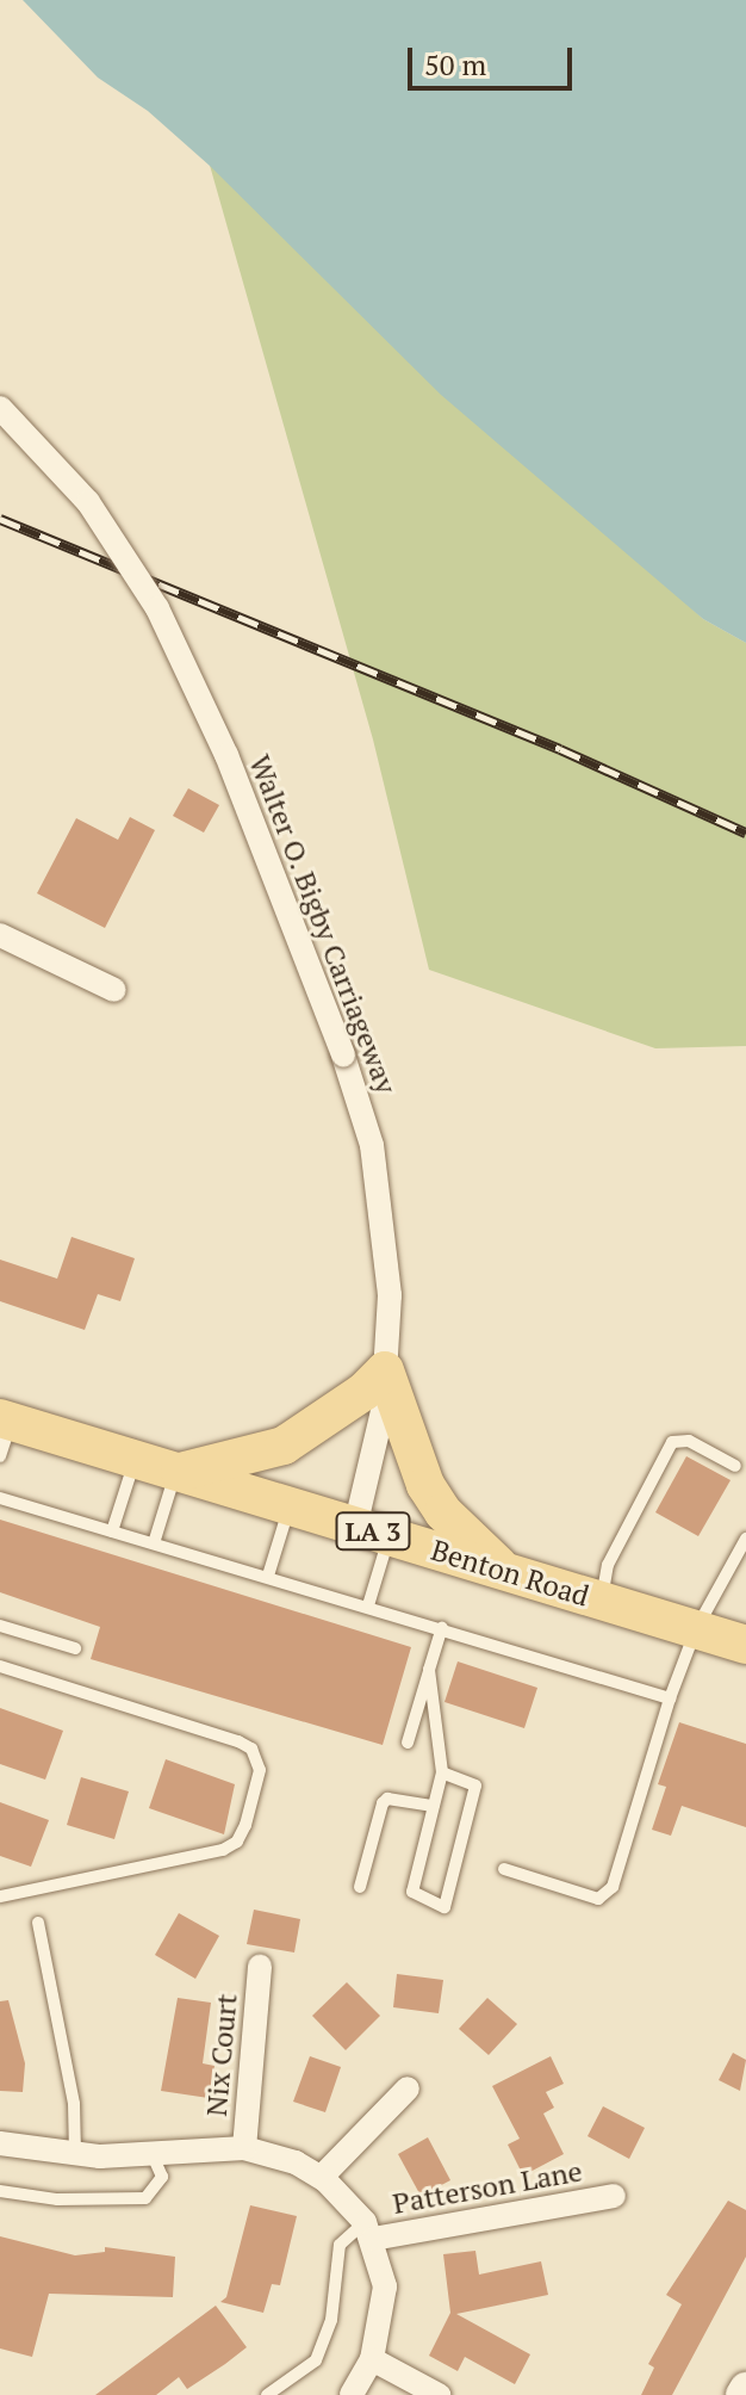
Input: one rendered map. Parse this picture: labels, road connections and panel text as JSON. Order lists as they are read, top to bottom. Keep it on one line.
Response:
{"streets":{"main road":["LA 3","Benton Road"],"street":["Walter O. Bigby Carriageway","Nix Court","Patterson Lane"]},"crossings":[["Walter O. Bigby Carriageway","Benton Road"]],"scale_bar":"50 m"}
